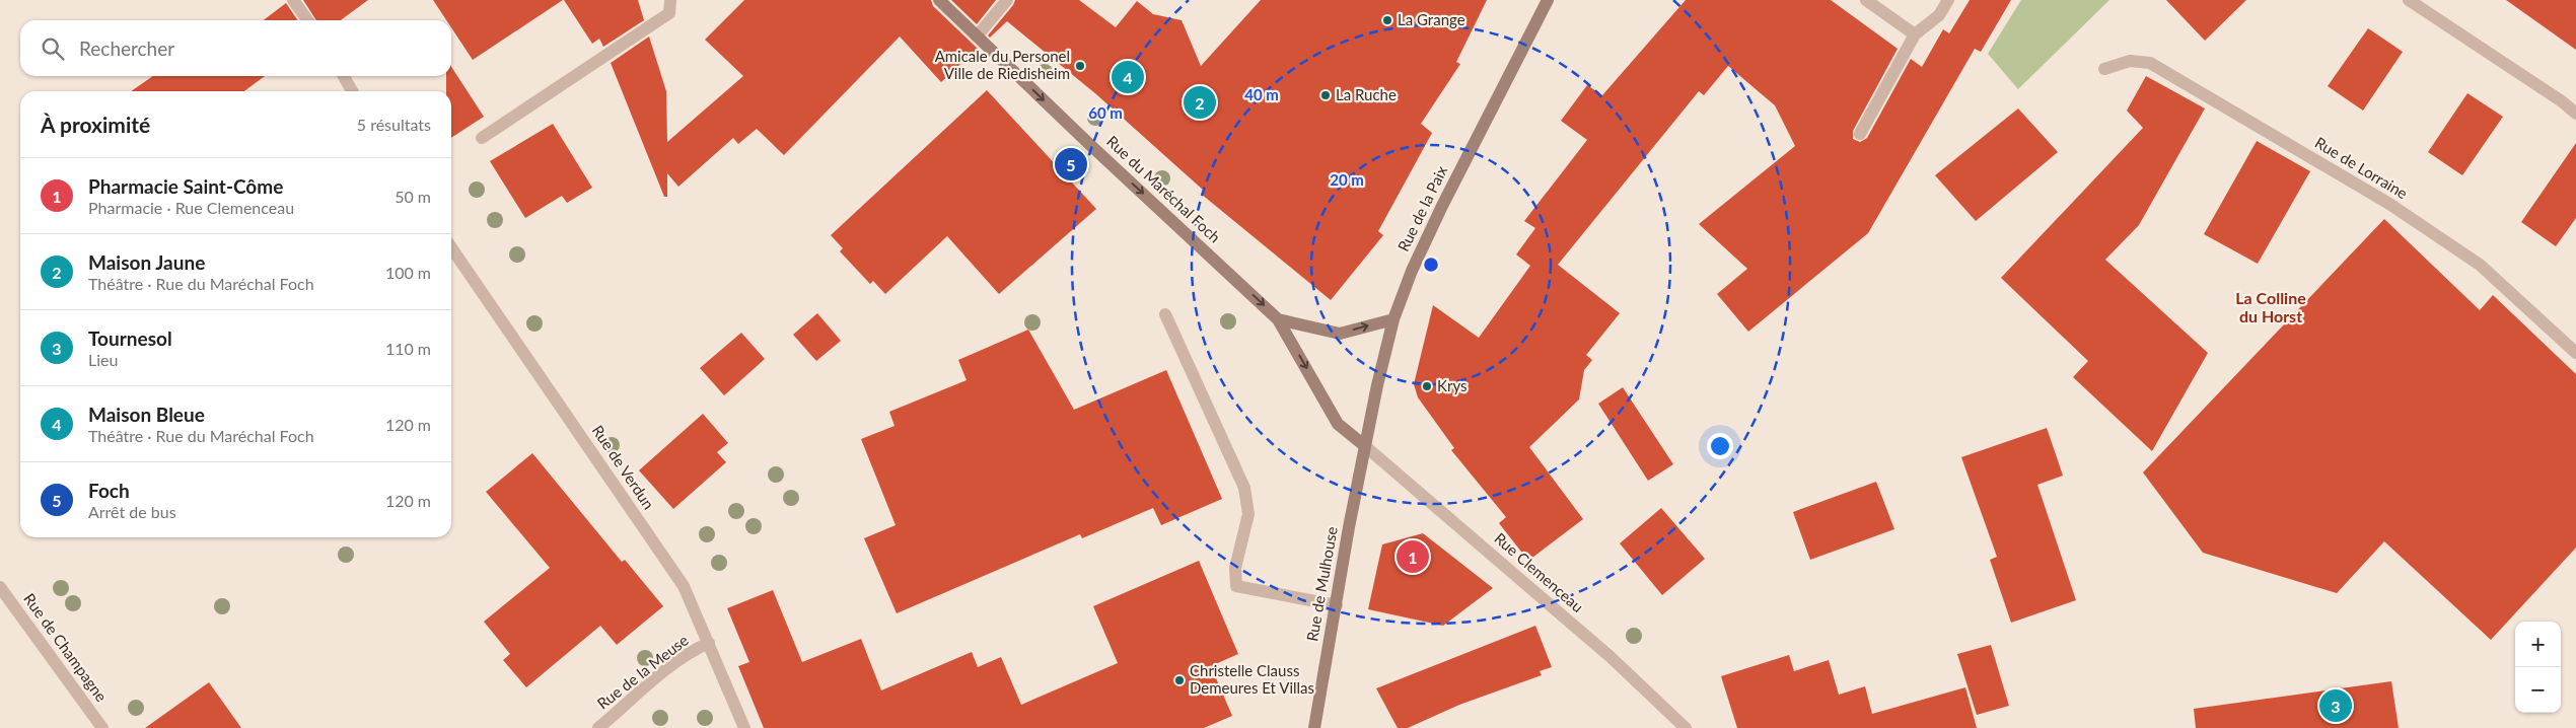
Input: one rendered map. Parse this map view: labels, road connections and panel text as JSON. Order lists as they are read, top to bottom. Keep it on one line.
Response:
{"streets":{"street":["Rue de Lorraine","Rue du Maréchal Foch","Rue de la Paix","Rue de Verdun","Rue Clemenceau","Rue de Mulhouse","Rue de Champagne","Rue de la Meuse"]},"crossings":[["Rue du Maréchal Foch","Rue de la Paix"],["Rue du Maréchal Foch","Rue Clemenceau"],["Rue du Maréchal Foch","Rue de Mulhouse"],["Rue de la Paix","Rue Clemenceau"],["Rue de la Paix","Rue de Mulhouse"],["Rue de Verdun","Rue de la Meuse"],["Rue Clemenceau","Rue de Mulhouse"]],"one_way":["Rue du Maréchal Foch"],"districts":["La Colline du Horst"],"places":["La Grange","Amicale du Personel Ville de Riedisheim","La Ruche","Krys","Christelle Clauss Demeures Et Villas"],"page":{"search":"Rechercher","pins":["4","2","5","1","3"],"heading":["À proximité","5 résultats"],"list":[{"mark":"1","name":"Pharmacie Saint-Côme","note":"Pharmacie · Rue Clemenceau","value":"50 m"},{"mark":"2","name":"Maison Jaune","note":"Théâtre · Rue du Maréchal Foch","value":"100 m"},{"mark":"3","name":"Tournesol","note":"Lieu","value":"110 m"},{"mark":"4","name":"Maison Bleue","note":"Théâtre · Rue du Maréchal Foch","value":"120 m"},{"mark":"5","name":"Foch","note":"Arrêt de bus","value":"120 m"}],"map_buttons":["+","−"]},"rings":["40 m","60 m","20 m"]}
